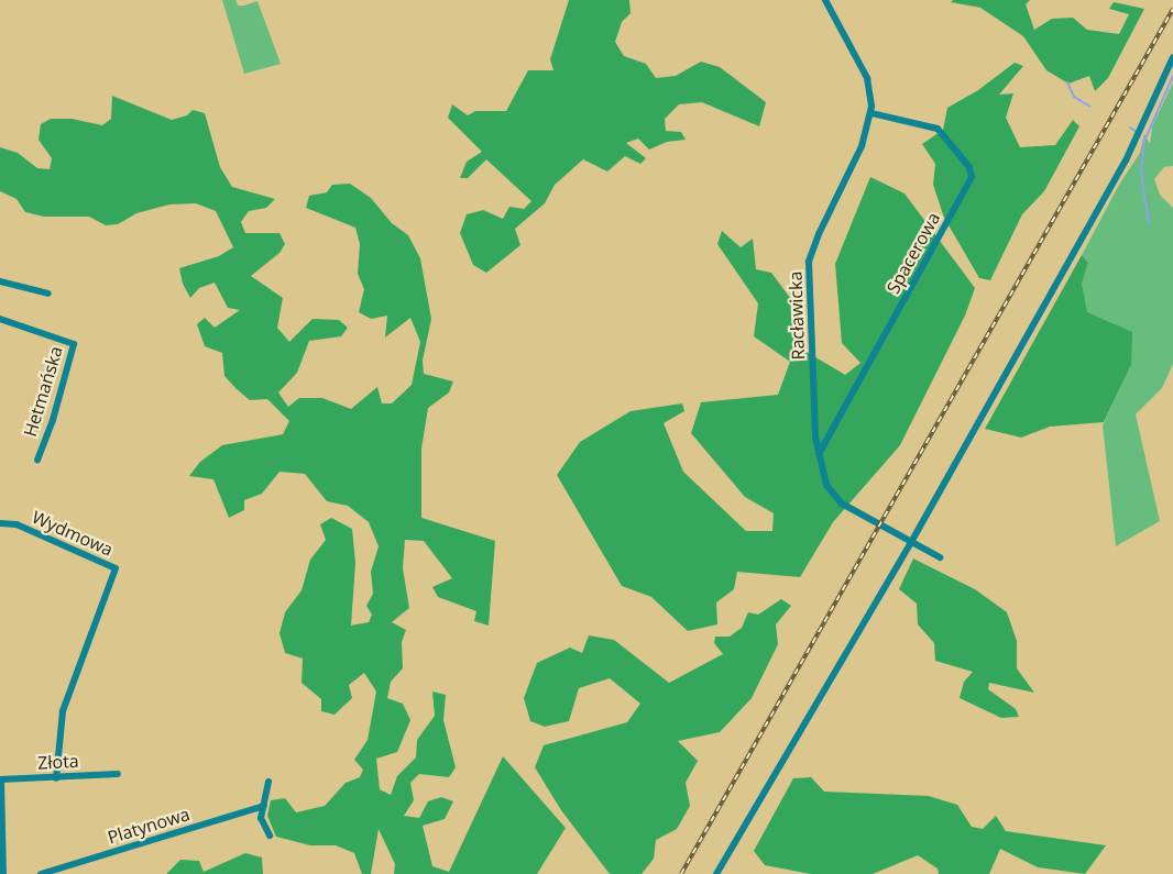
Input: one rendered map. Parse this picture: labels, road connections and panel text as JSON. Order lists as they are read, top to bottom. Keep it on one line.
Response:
{"streets":{"street":["Spacerowa","Racławicka","Hetmańska","Wydmowa","Złota","Platynowa"]},"crossings":[["Spacerowa","Racławicka"],["Wydmowa","Złota"]]}
